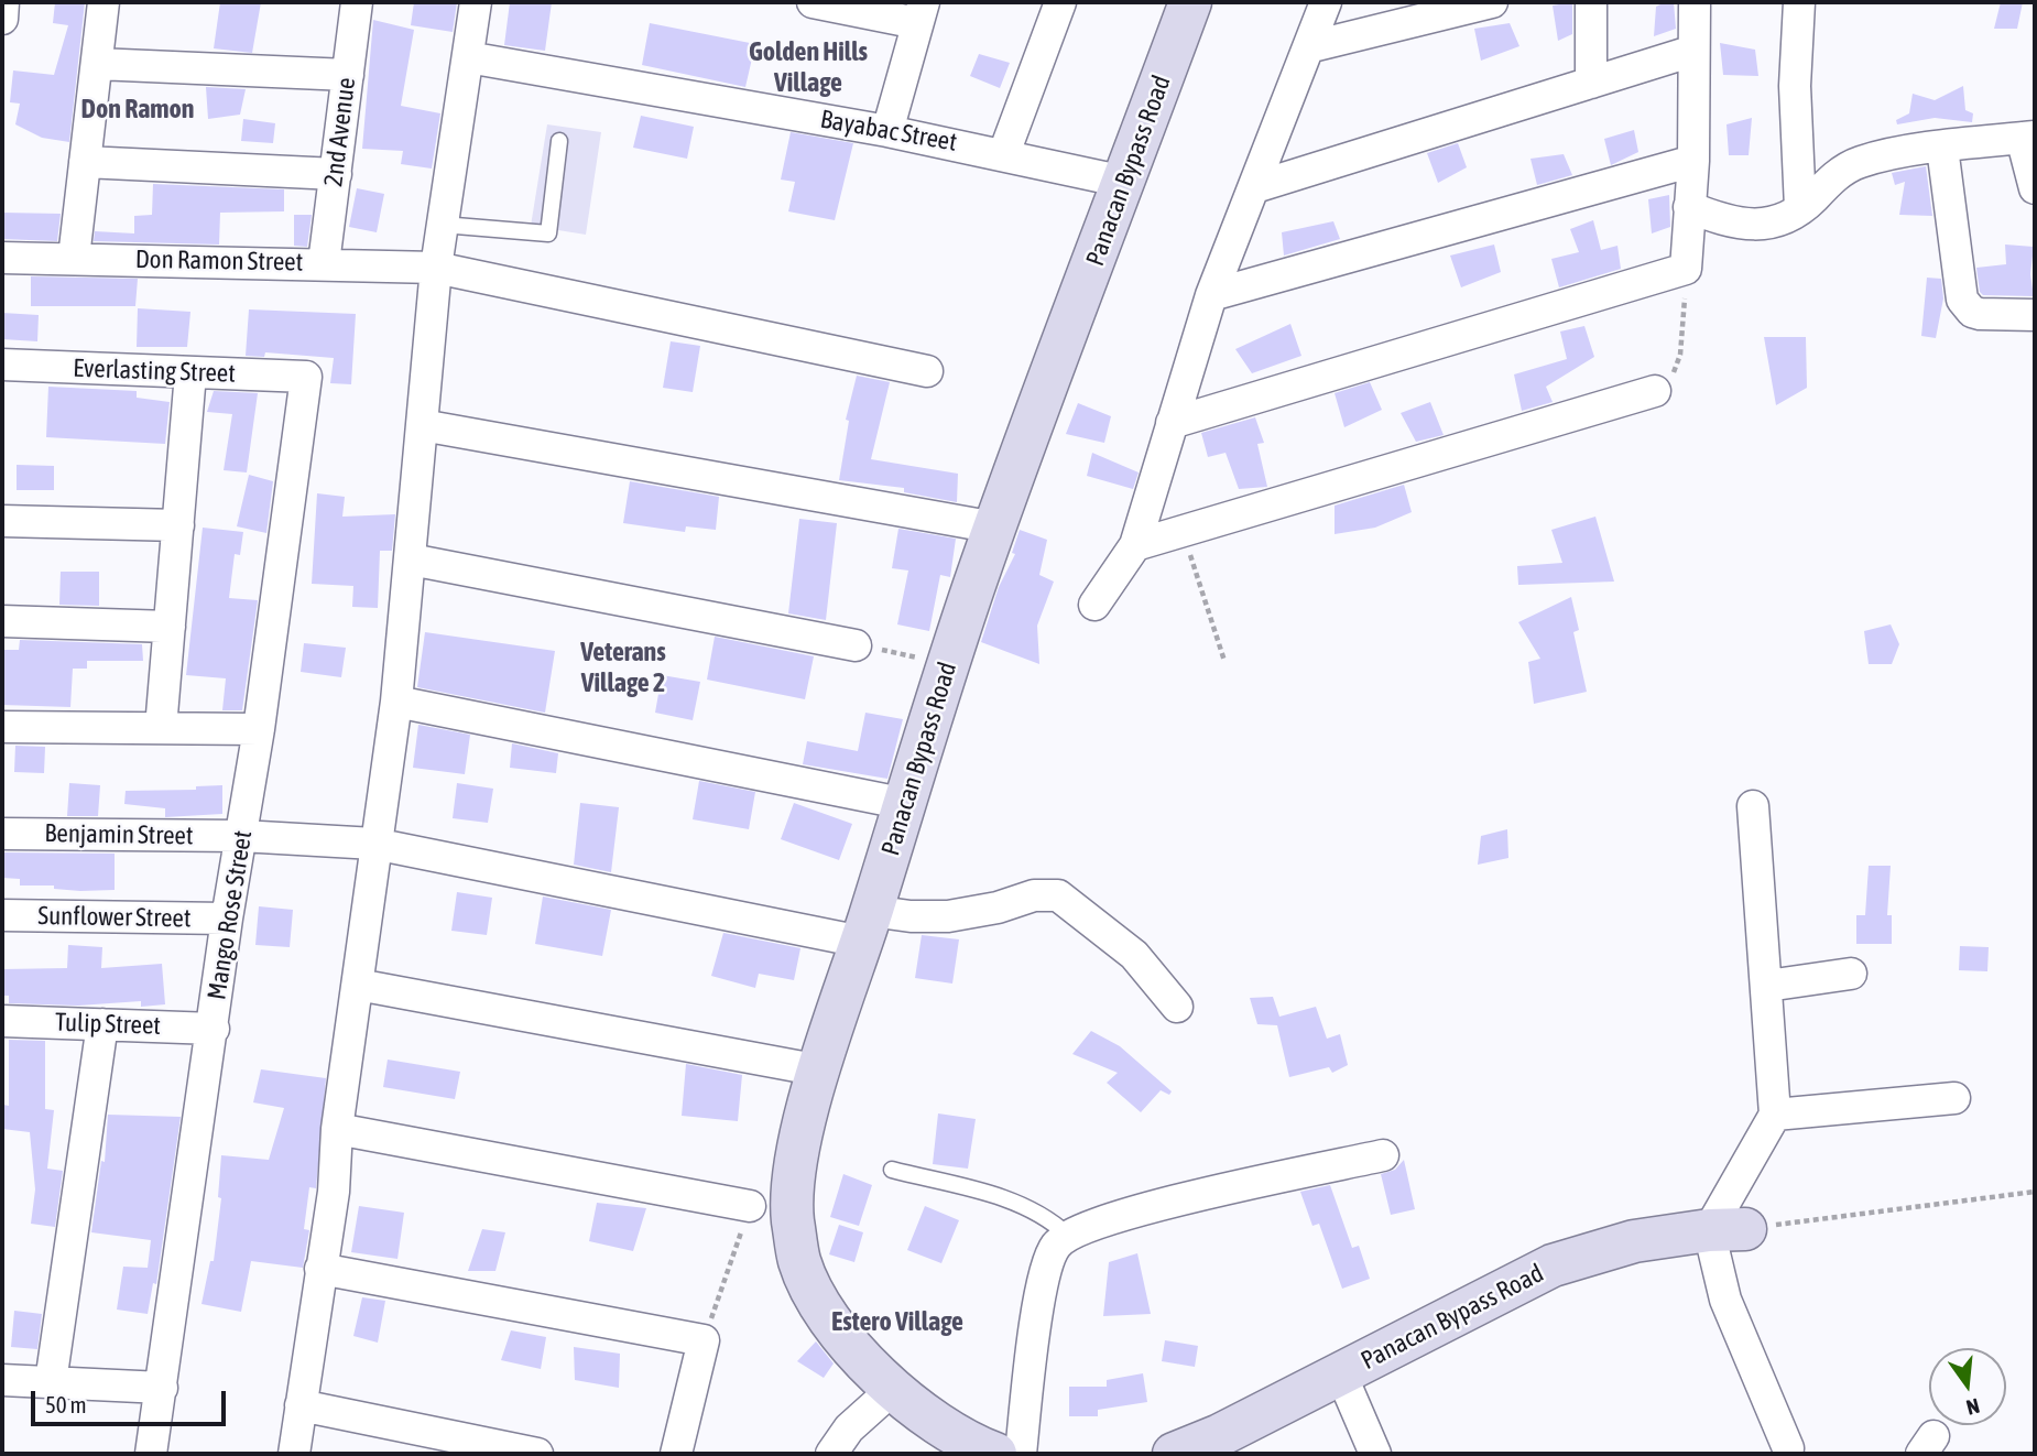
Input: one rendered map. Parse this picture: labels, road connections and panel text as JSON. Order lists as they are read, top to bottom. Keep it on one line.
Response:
{"streets":{"main road":["Panacan Bypass Road"],"street":["Bayabac Street","2nd Avenue","Don Ramon Street","Everlasting Street","Benjamin Street","Mango Rose Street","Sunflower Street","Tulip Street"]},"crossings":[["Bayabac Street","Panacan Bypass Road"],["2nd Avenue","Don Ramon Street"],["Panacan Bypass Road","Benjamin Street"],["Everlasting Street","Mango Rose Street"],["Benjamin Street","Mango Rose Street"],["Mango Rose Street","Sunflower Street"],["Mango Rose Street","Tulip Street"]],"districts":["Golden Hills Village","Don Ramon","Veterans Village 2","Estero Village"],"scale_bar":"50 m","north":"bottom"}
